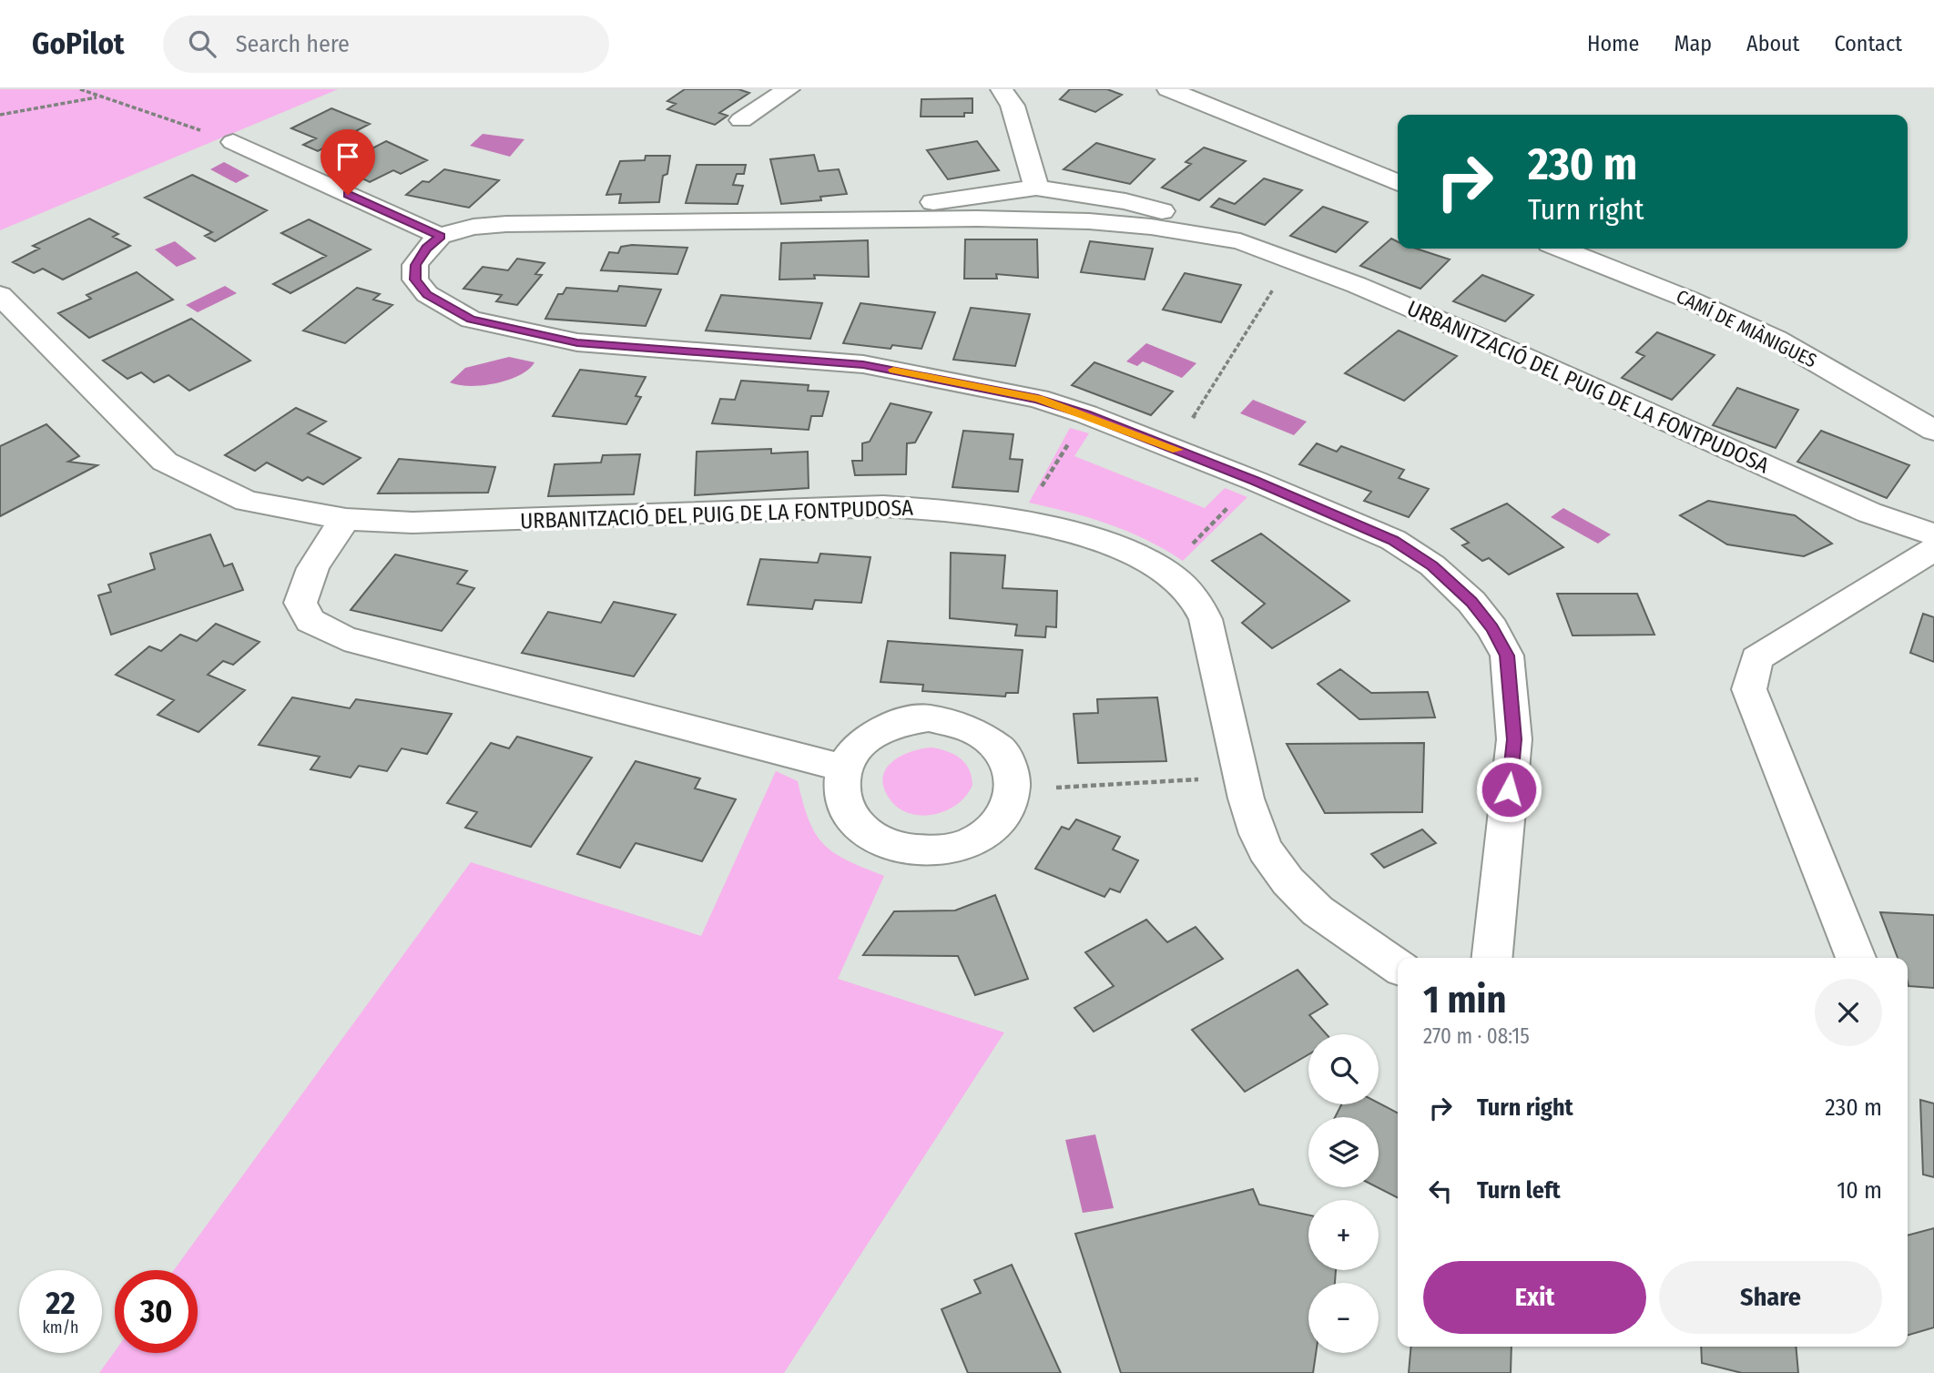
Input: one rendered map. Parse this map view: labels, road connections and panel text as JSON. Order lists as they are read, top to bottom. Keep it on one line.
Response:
{"streets":{"street":["CAMÍ DE MIÀNIGUES","URBANITZACIÓ DEL PUIG DE LA FONTPUDOSA"]},"page":{"header":"GoPilot","search":"Search here","nav":["Home","Map","About","Contact"],"turn":["230 m","Turn right"],"heading":["1 min","270 m · 08:15"],"map_buttons":["+","−"],"list":[{"name":"Turn right","value":"230 m"},{"name":"Turn left","value":"10 m"}],"buttons":["Exit","Share"],"speed":"22 km/h","limit":"30"}}
